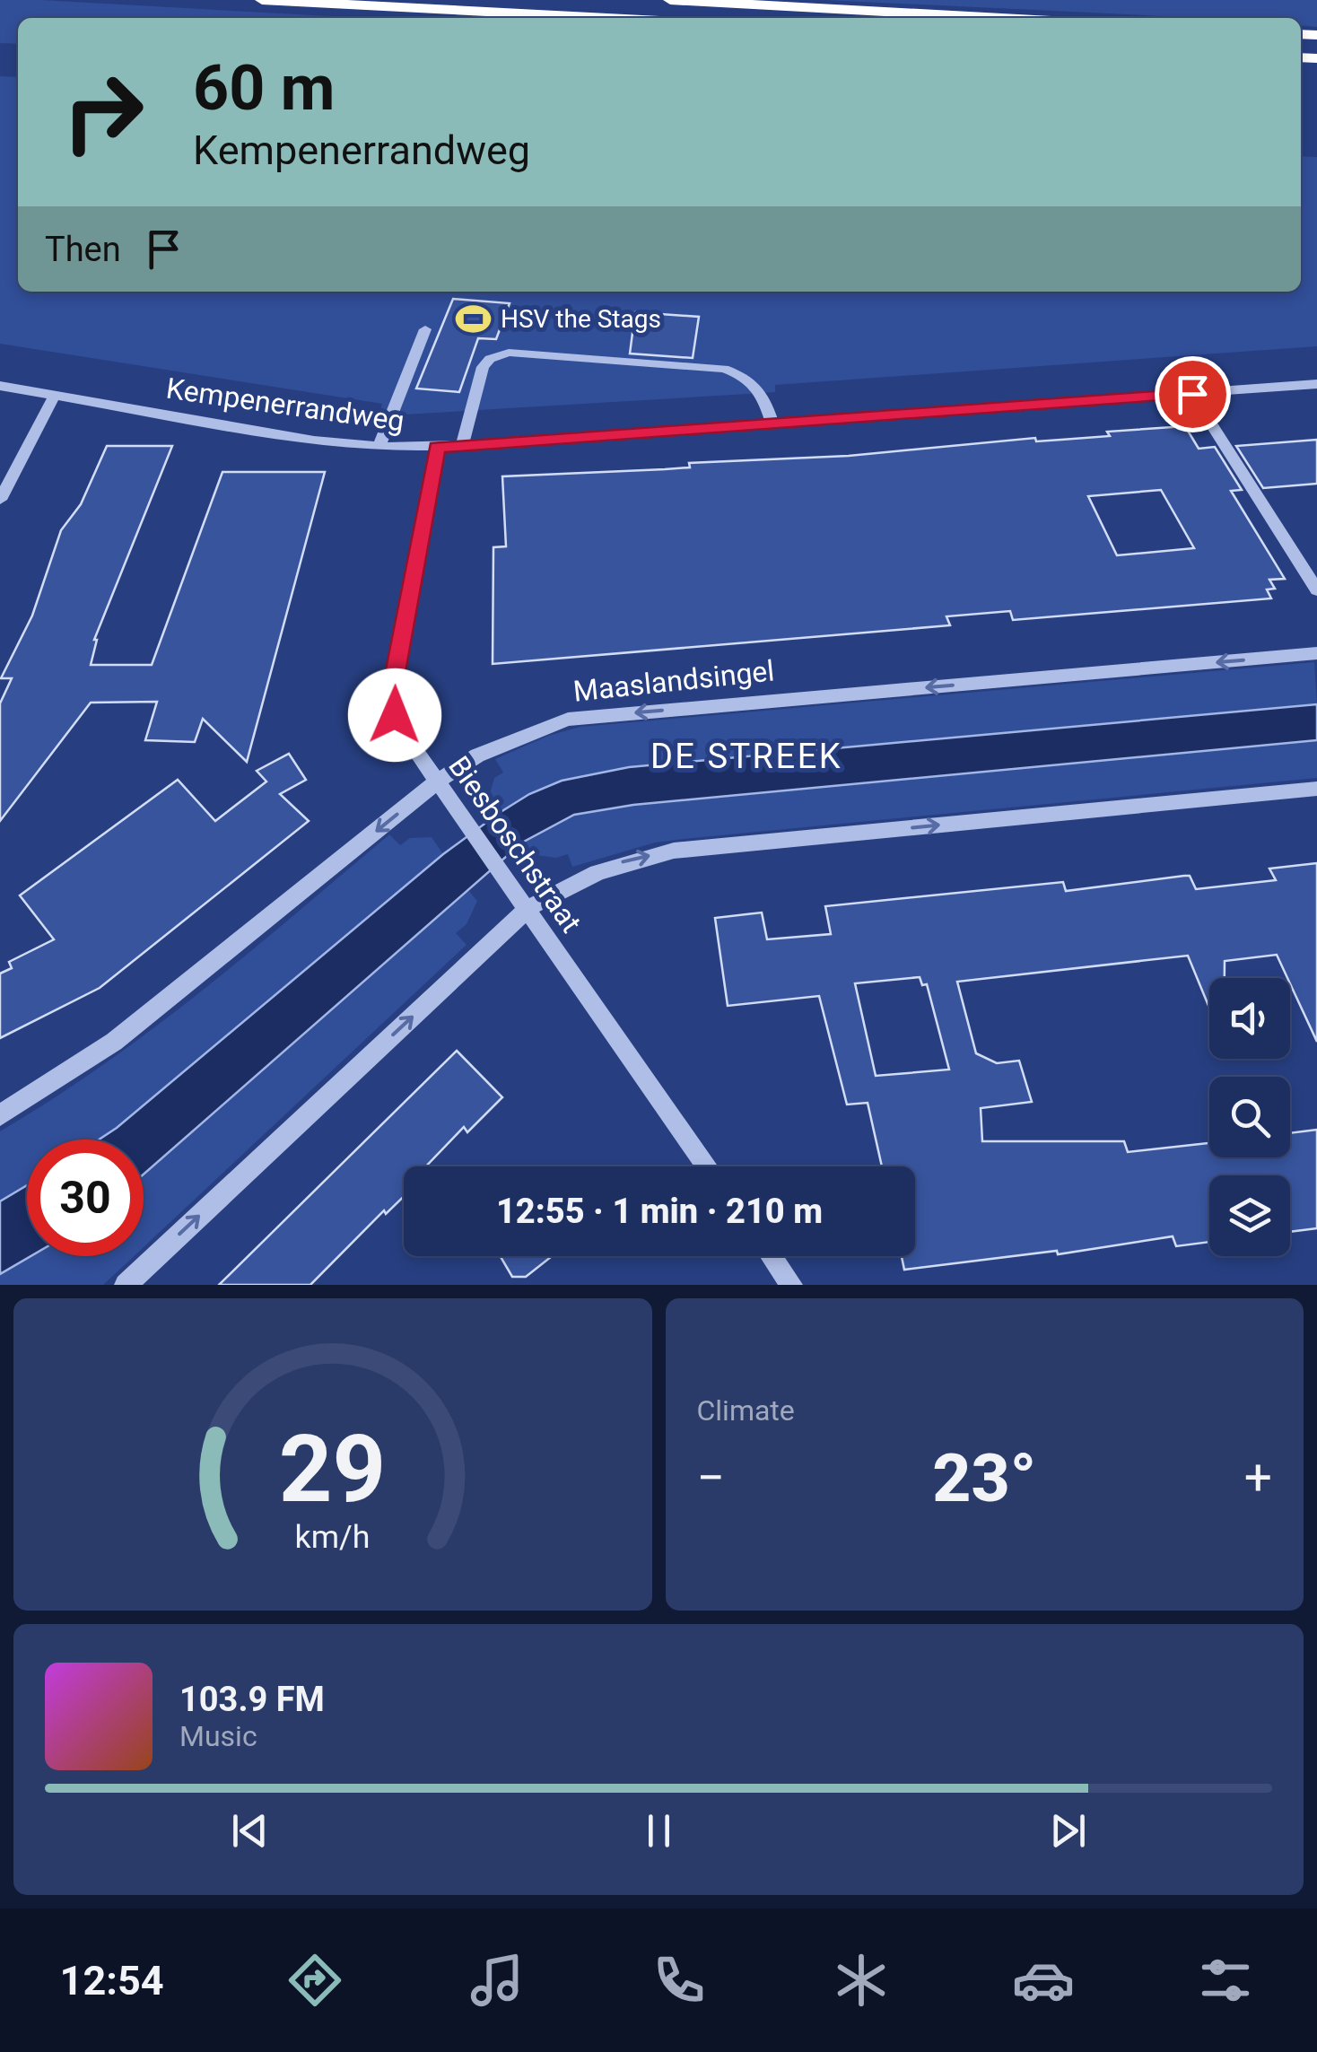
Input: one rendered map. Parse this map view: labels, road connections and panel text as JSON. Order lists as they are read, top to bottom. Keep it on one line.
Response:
{"streets":{"street":["Kempenerrandweg","Maaslandsingel","Biesboschstraat"]},"crossings":[["Kempenerrandweg","Biesboschstraat"],["Maaslandsingel","Biesboschstraat"]],"districts":["DE STREEK"],"places":{"sports":["HSV the Stags"]},"page":{"turn":["60 m","Kempenerrandweg"],"then":"Then","limit":"30","trip":"12:55 · 1 min · 210 m","tile":"Climate","heat":["−","23°","+"],"song":["103.9 FM","Music"],"tabs":"12:54","gauge":["29","km/h"]}}
